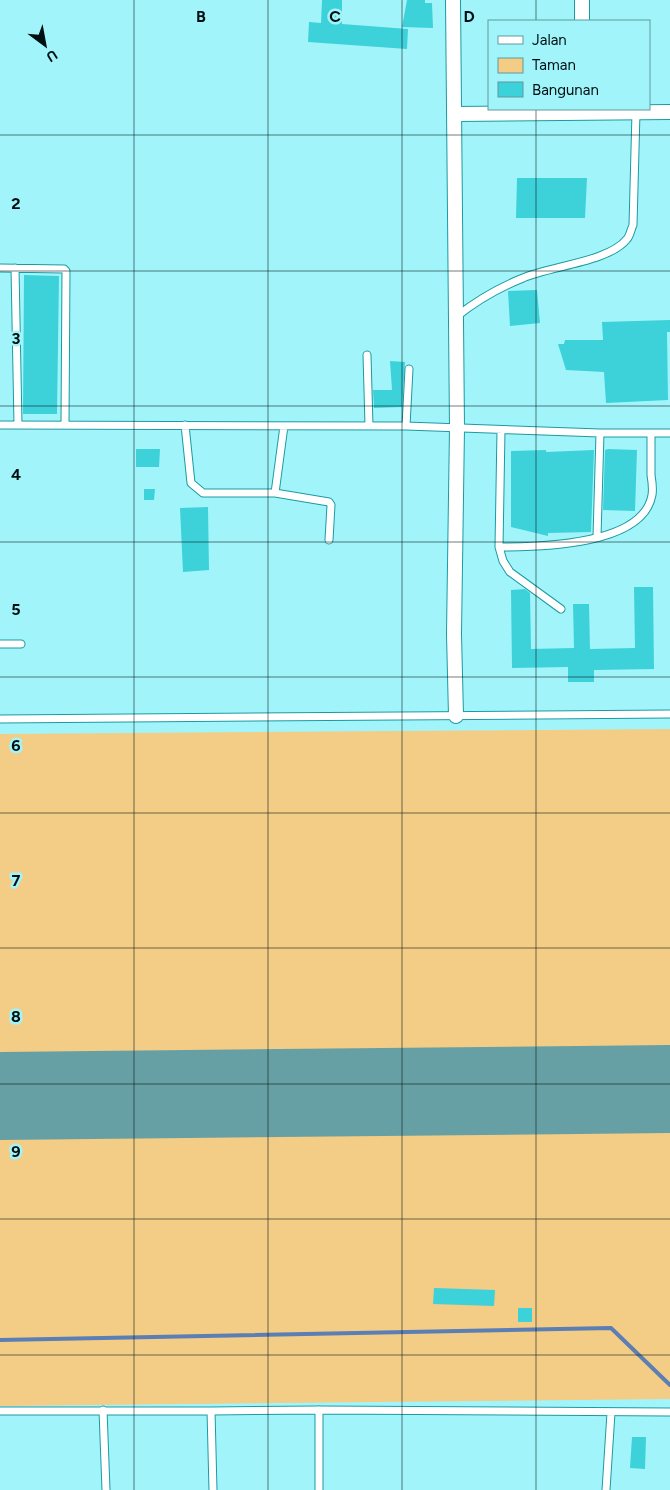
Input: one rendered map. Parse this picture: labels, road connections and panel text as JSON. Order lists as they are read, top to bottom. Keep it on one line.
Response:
{"legend":["Jalan","Taman","Bangunan"],"north":"bottom right","grid":{"columns":["B","C","D"],"rows":["2","3","4","5","6","7","8","9"]}}
